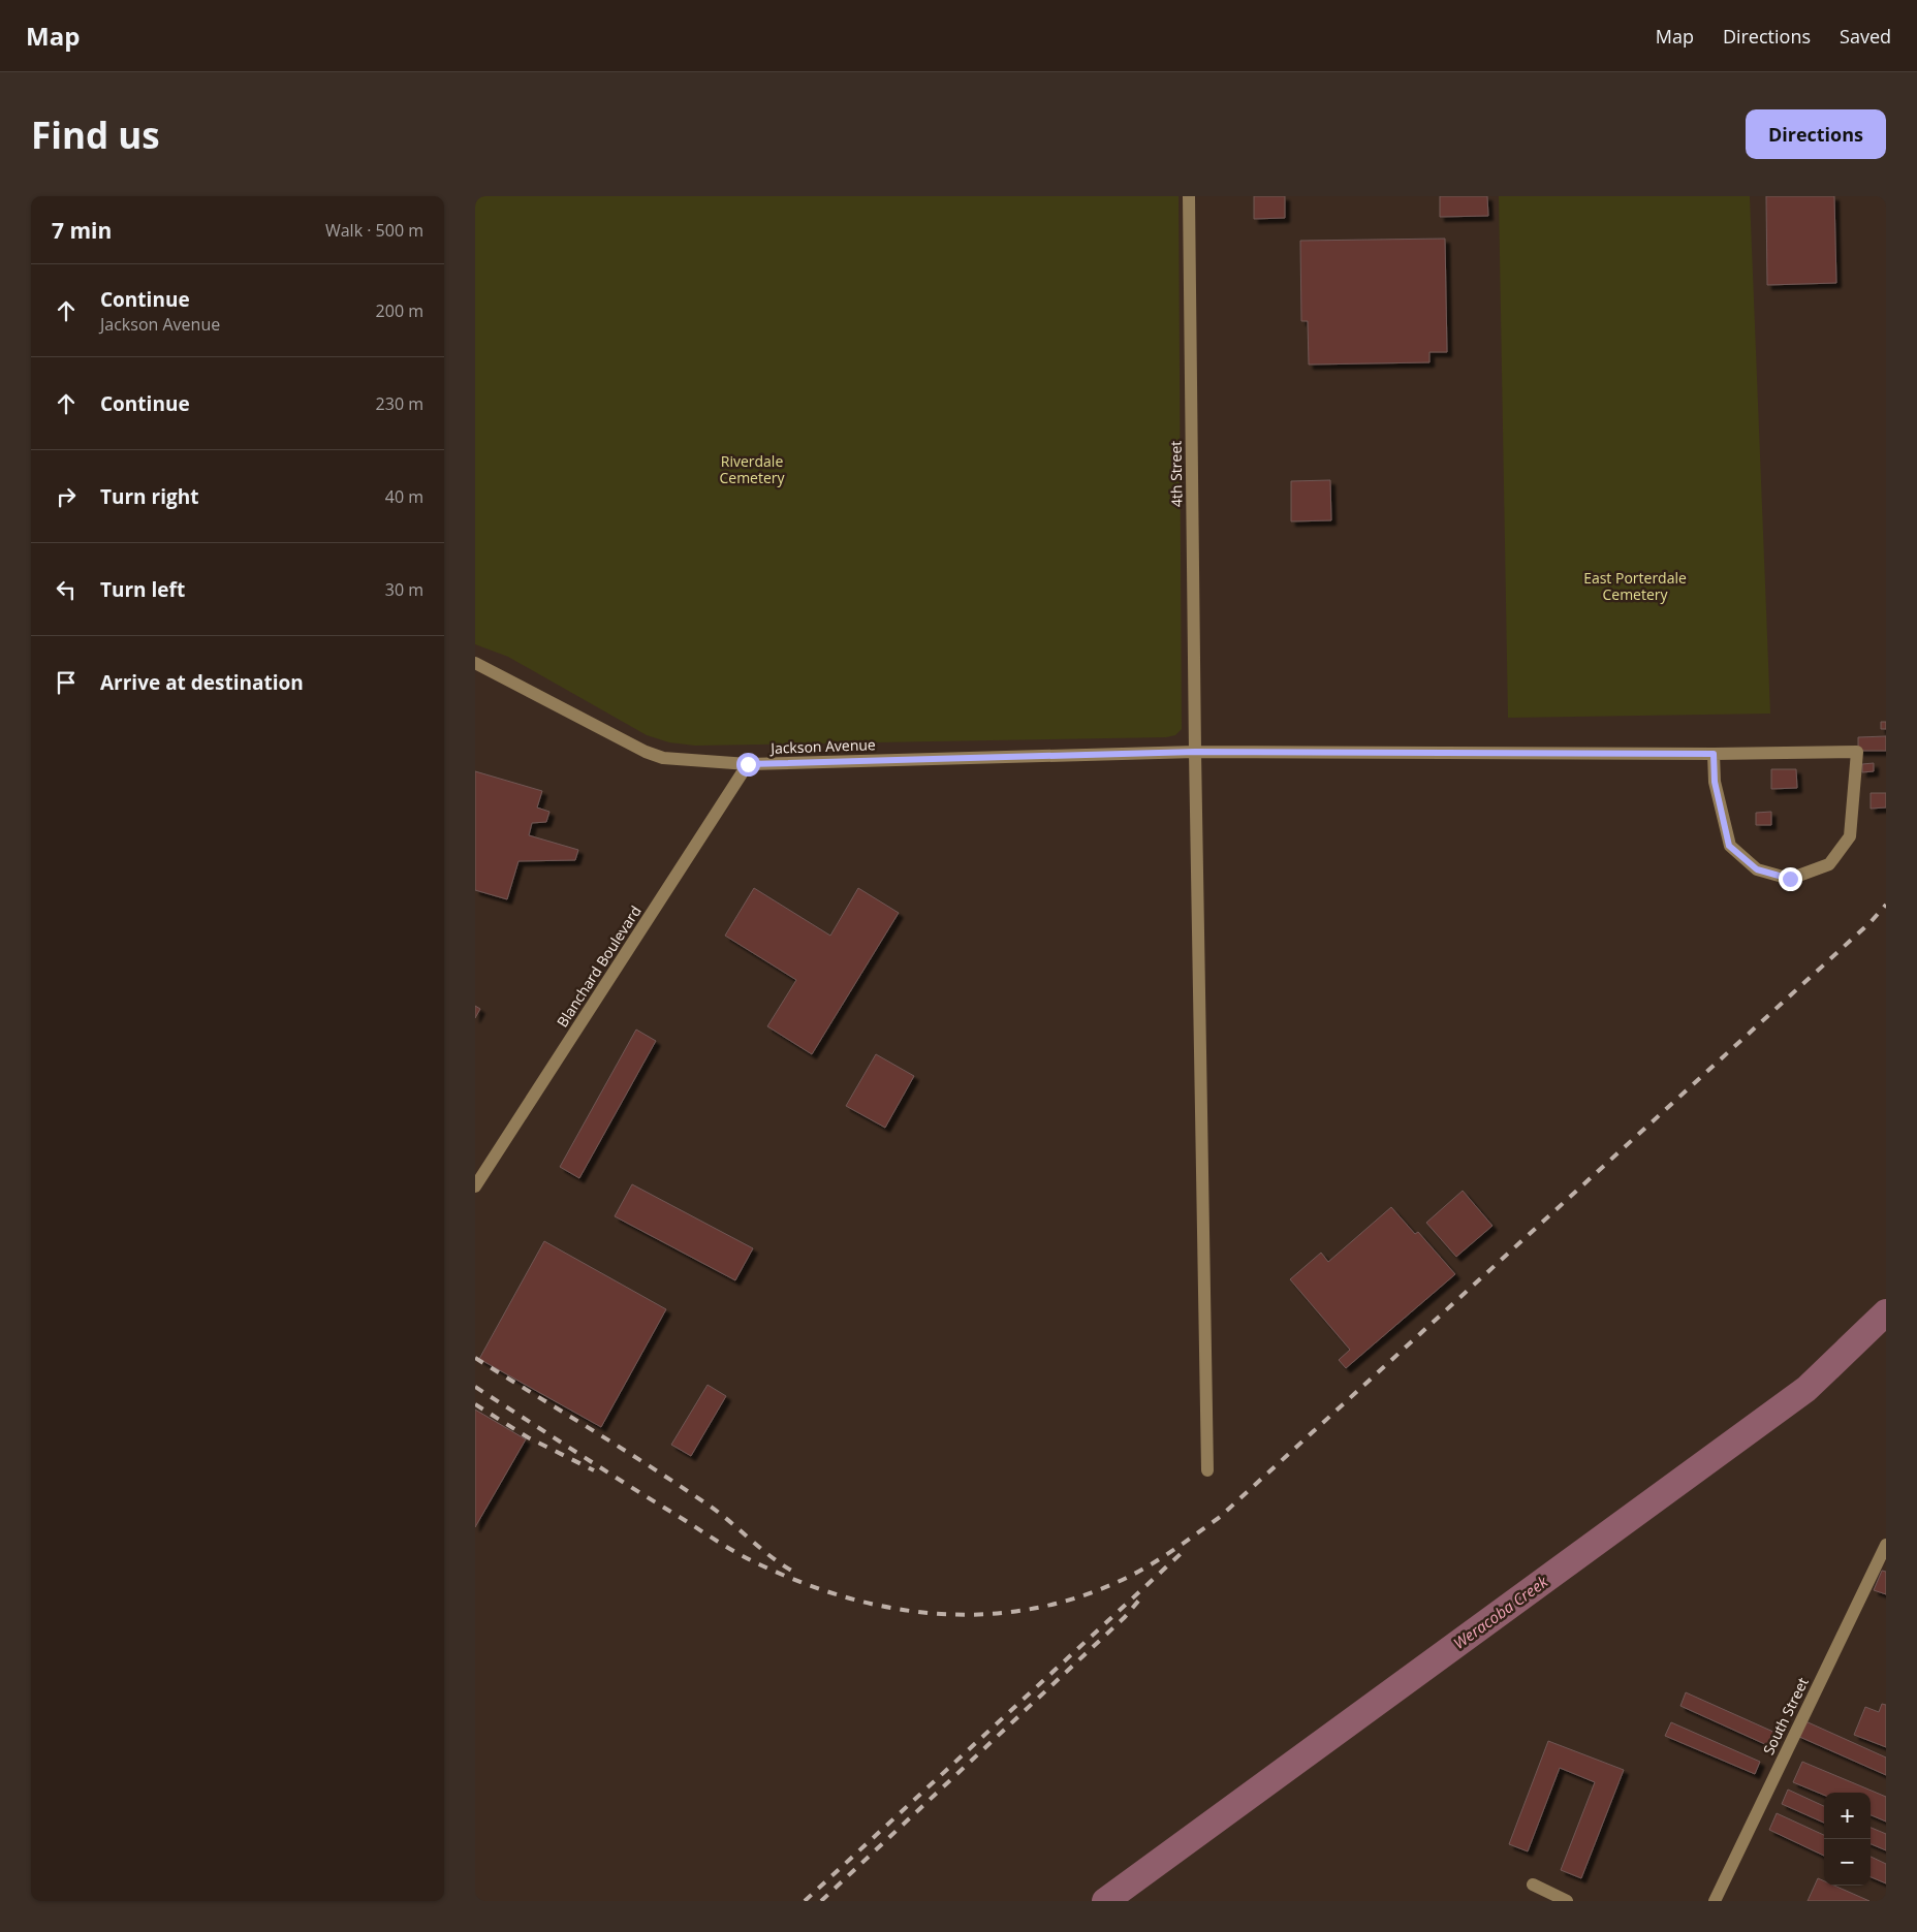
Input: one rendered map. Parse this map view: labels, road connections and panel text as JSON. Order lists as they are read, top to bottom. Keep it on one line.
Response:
{"streets":{"street":["4th Street","Jackson Avenue","Blanchard Boulevard","South Street"]},"crossings":[["4th Street","Jackson Avenue"],["Jackson Avenue","Blanchard Boulevard"]],"water":["Weracoba Creek"],"parks":["Riverdale Cemetery","East Porterdale Cemetery"],"page":{"header":"Map","nav":["Map","Directions","Saved"],"buttons":"Directions","title":"Find us","heading":["7 min","Walk · 500 m"],"list":[["Continue","Jackson Avenue","200 m"],["Continue","230 m"],["Turn right","40 m"],["Turn left","30 m"],"Arrive at destination"],"map_buttons":["+","−"]}}
